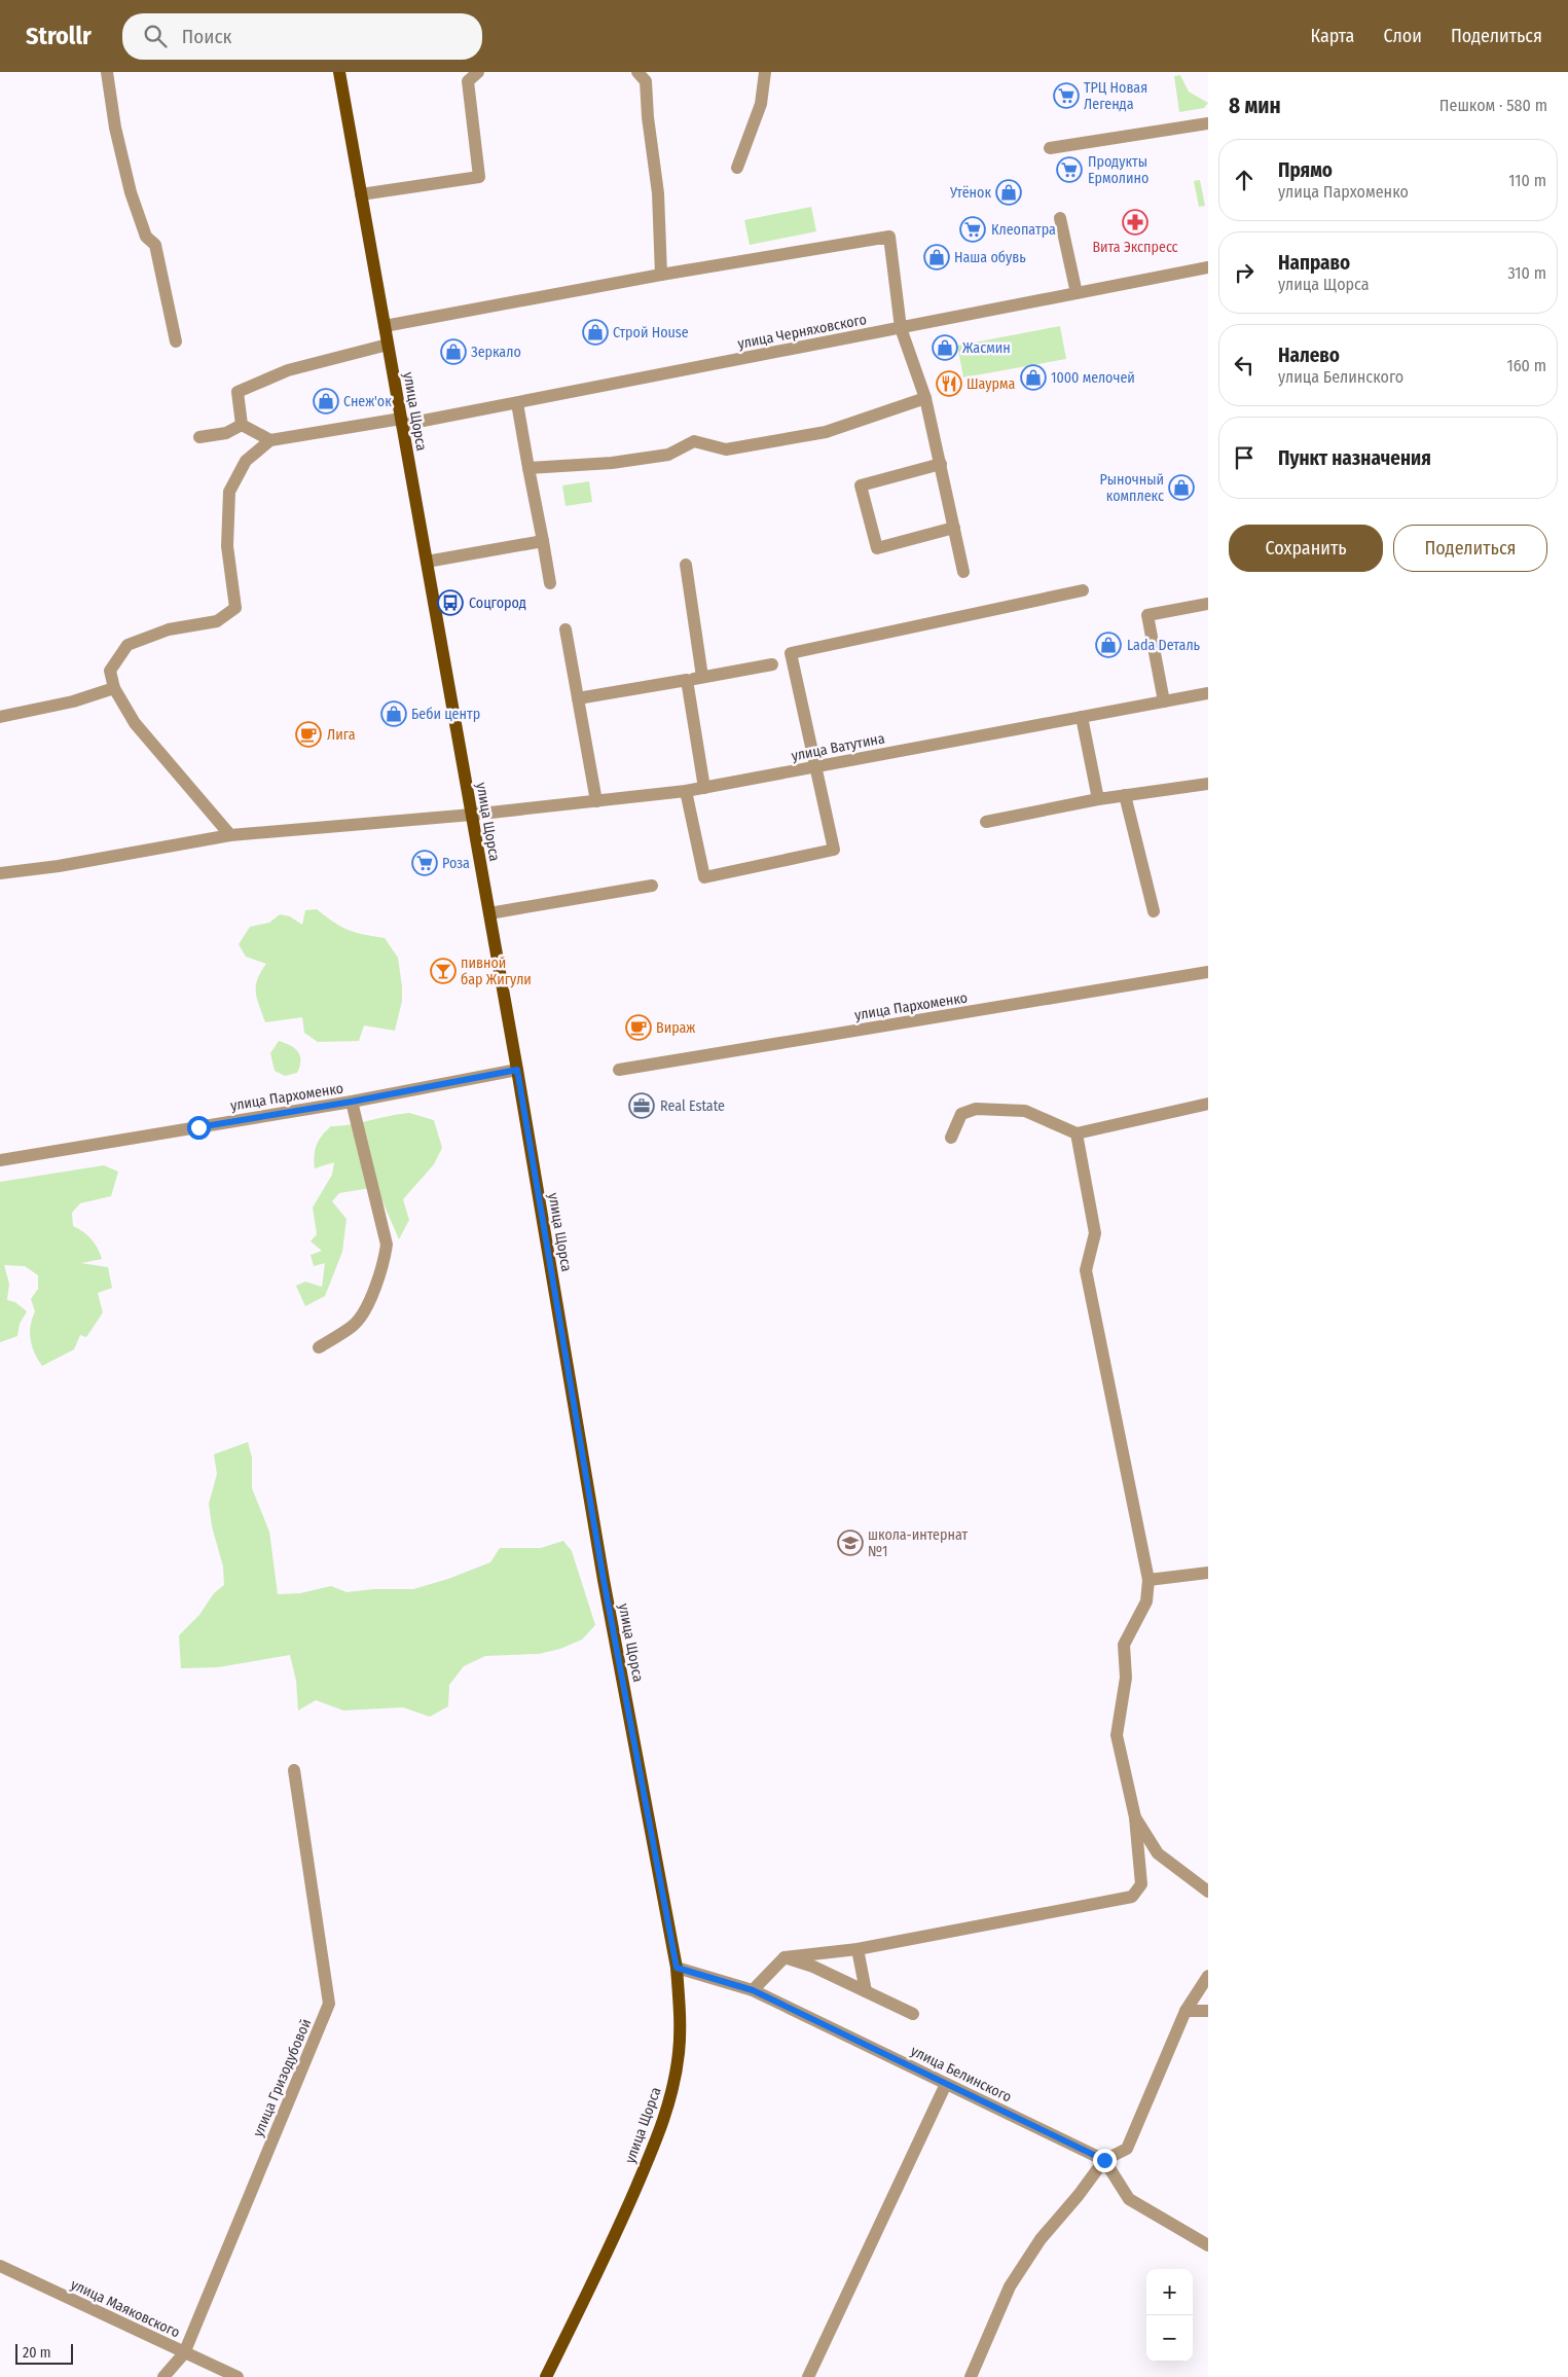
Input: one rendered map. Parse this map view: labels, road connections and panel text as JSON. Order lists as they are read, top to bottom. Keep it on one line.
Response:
{"streets":{"main road":["улица Щорса"],"street":["улица Черняховского","улица Ватутина","улица Пархоменко","улица Белинского","улица Гризодубовой","улица Маяковского"]},"crossings":[["улица Черняховского","улица Щорса"],["улица Щорса","улица Ватутина"],["улица Щорса","улица Пархоменко"],["улица Щорса","улица Белинского"],["улица Гризодубовой","улица Маяковского"]],"places":{"supermarket":["ТРЦ Новая Легенда","Продукты Ермолино","Клеопатра","Роза"],"shop":["Утёнок","Наша обувь","Строй House","Жасмин","Зеркало","1000 мелочей","Снеж'ок","Рыночный комплекс","Lada Dеталь","Беби центр"],"pharmacy":["Вита Экспресс"],"restaurant":["Шаурма"],"bus stop":["Соцгород"],"cafe":["Лига","Вираж"],"bar":["пивной бар Жигули"],"office":["Real Estate"],"school or university":["школа-интернат №1"]},"scale_bar":"20 m","page":{"header":"Strollr","search":"Поиск","nav":["Карта","Слои","Поделиться"],"heading":["8 мин","Пешком · 580 m"],"list":[["Прямо","улица Пархоменко","110 m"],["Направо","улица Щорса","310 m"],["Налево","улица Белинского","160 m"],"Пункт назначения"],"buttons":["Сохранить","Поделиться"],"map_buttons":["+","−"],"scale":"20 m"}}
